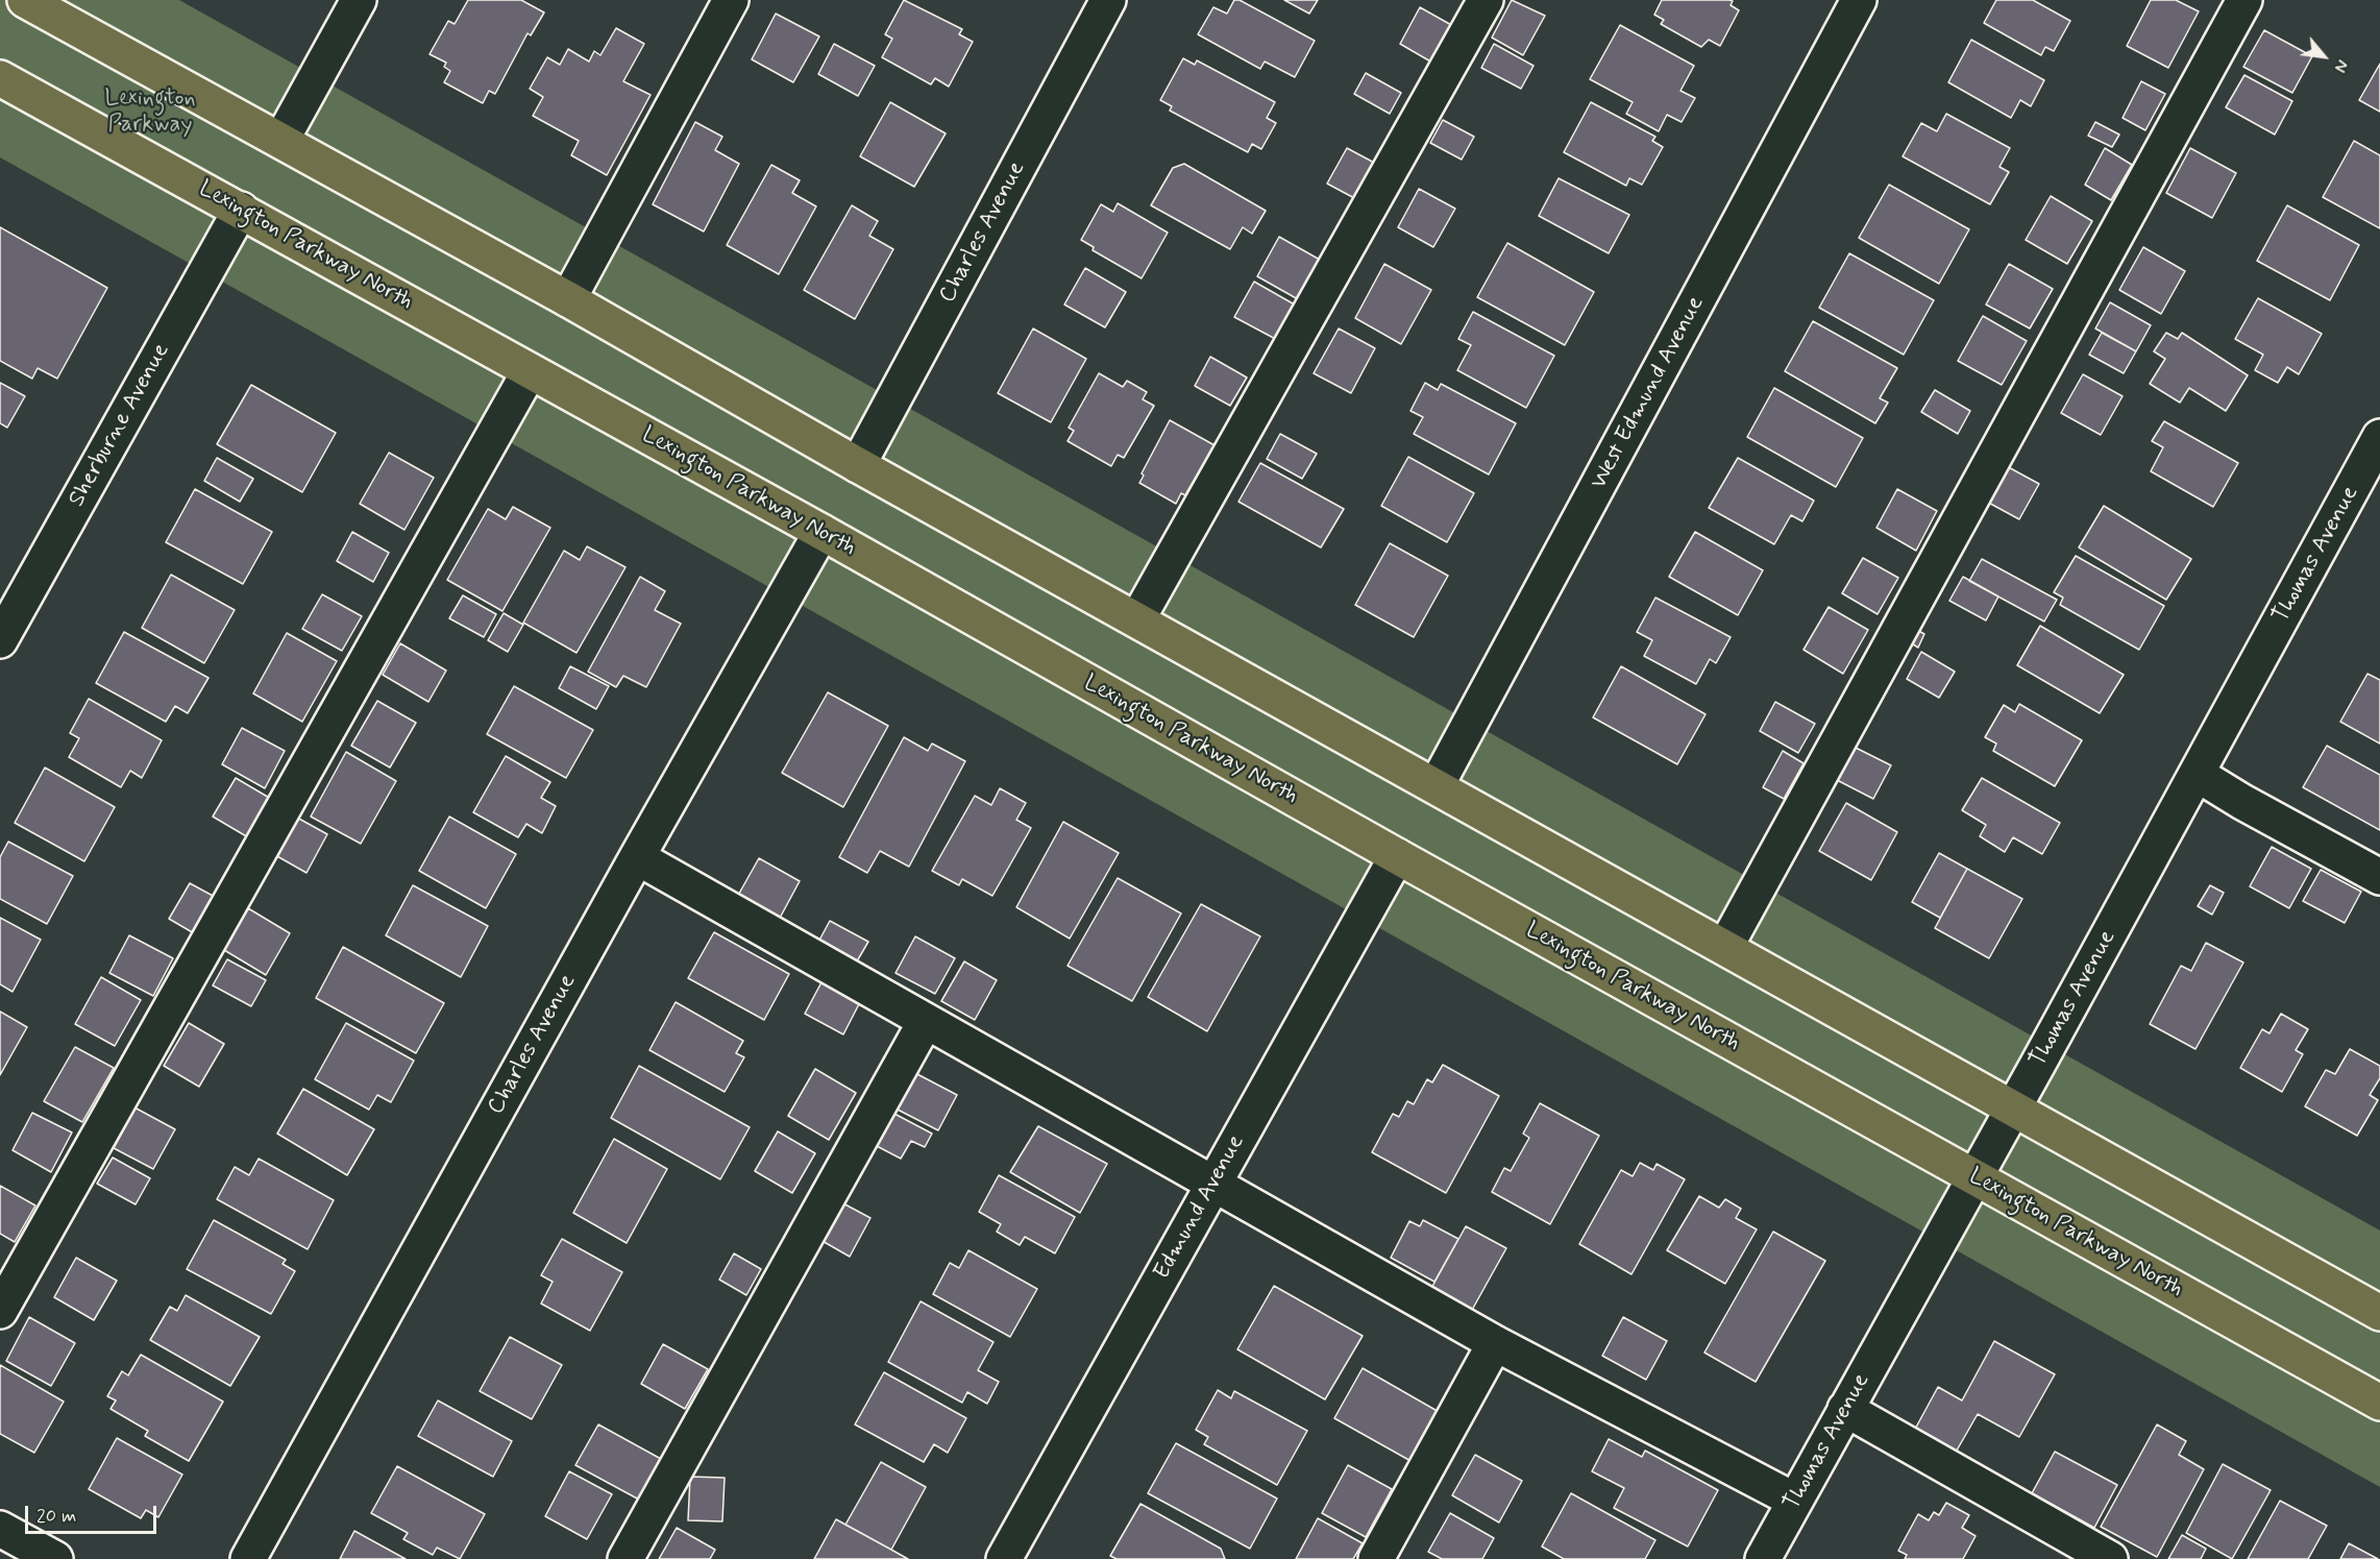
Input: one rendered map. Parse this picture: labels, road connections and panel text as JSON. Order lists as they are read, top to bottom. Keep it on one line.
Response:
{"streets":{"main road":["Lexington Parkway North"],"street":["Charles Avenue","West Edmund Avenue","Sherburne Avenue","Thomas Avenue","Edmund Avenue"]},"crossings":[["Charles Avenue","Lexington Parkway North"],["Lexington Parkway North","Sherburne Avenue"],["Lexington Parkway North","Thomas Avenue"],["Lexington Parkway North","Edmund Avenue"]],"parks":["Lexington Parkway"],"scale_bar":"20 m","north":"bottom right"}
